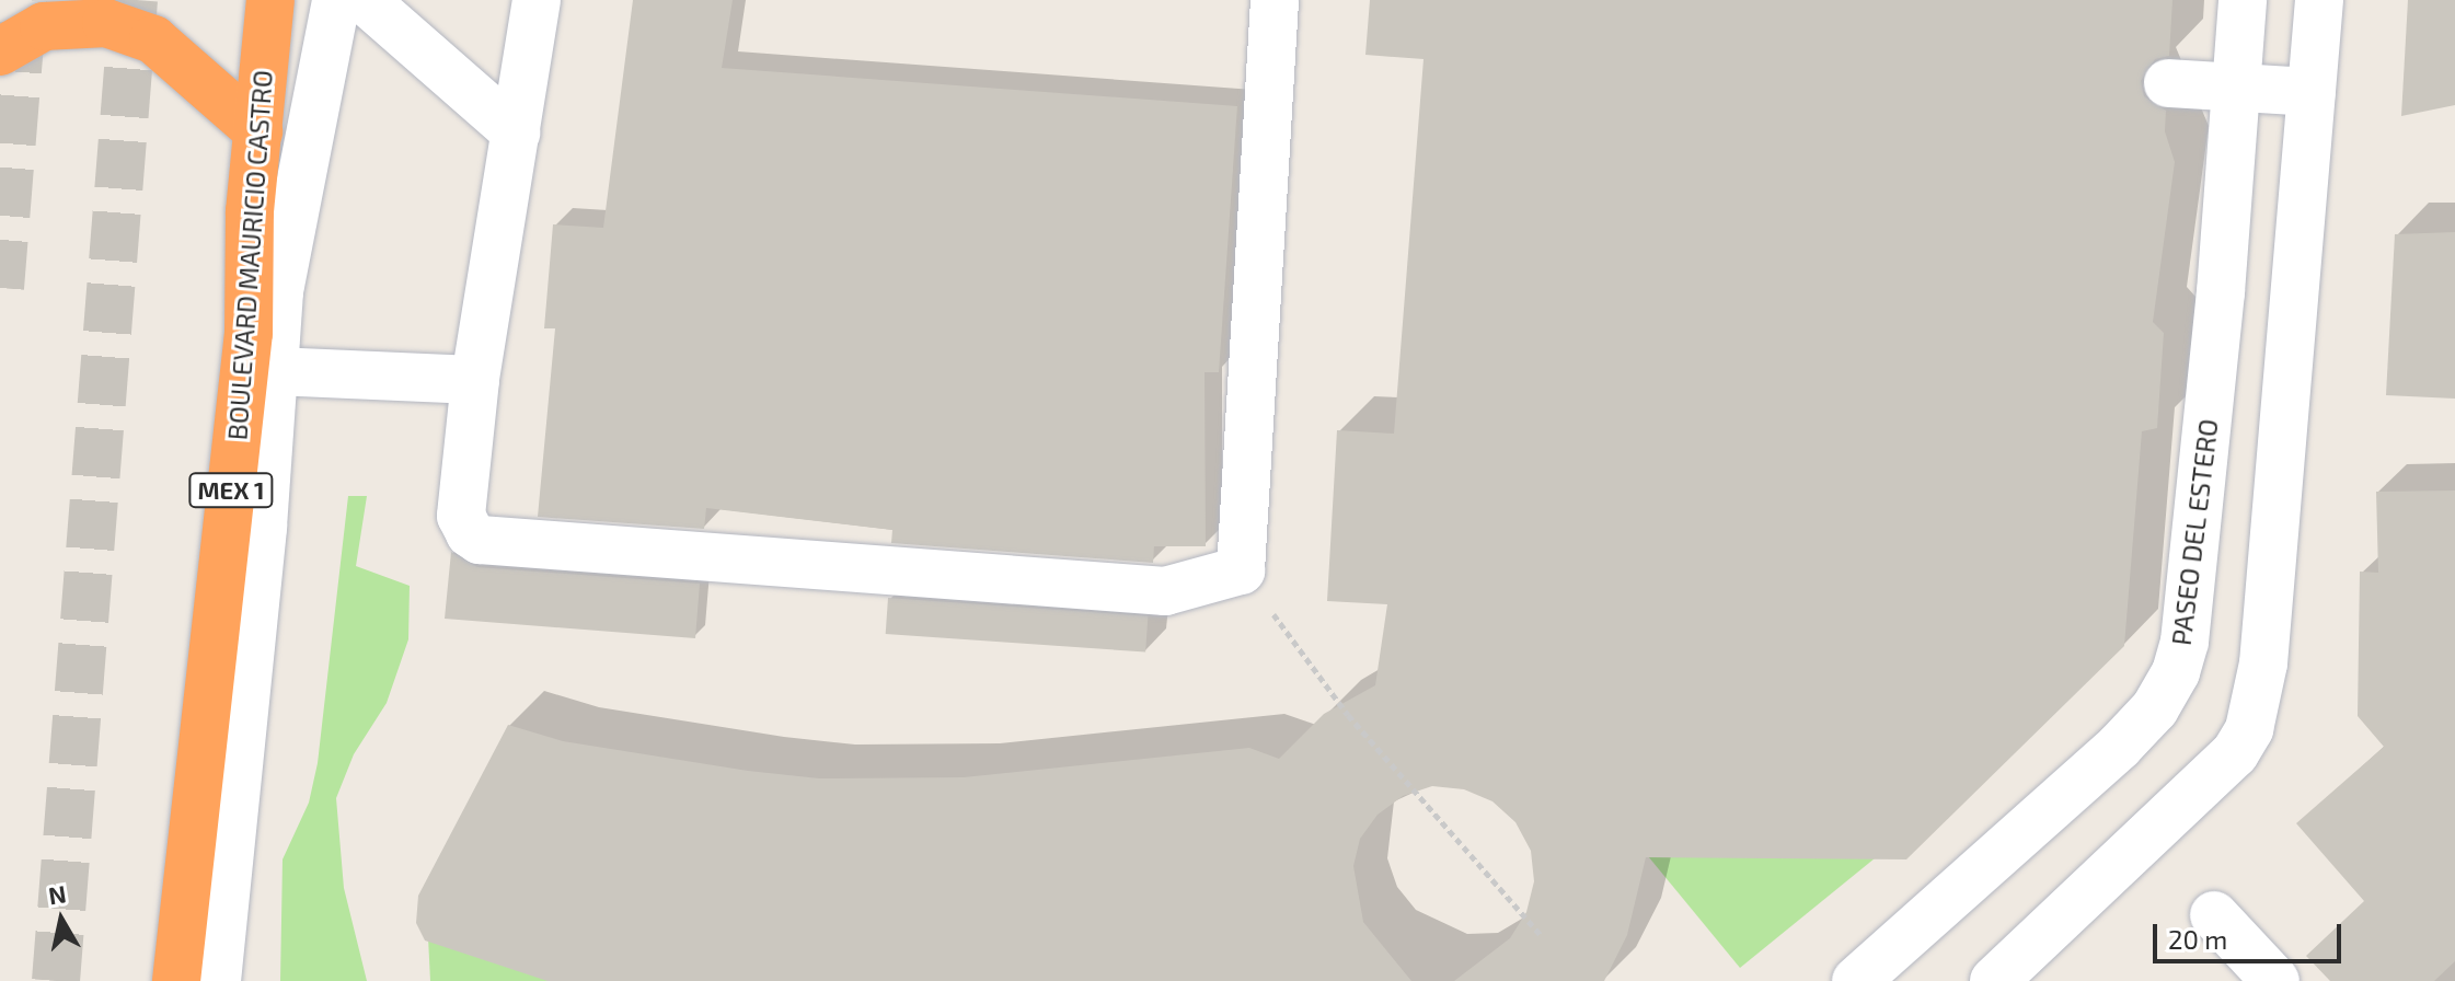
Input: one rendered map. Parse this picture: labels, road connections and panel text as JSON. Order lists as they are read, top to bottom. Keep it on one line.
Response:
{"streets":{"highway":["BOULEVARD MAURICIO CASTRO","MEX 1"],"street":["PASEO DEL ESTERO"]},"scale_bar":"20 m","north":"top"}
